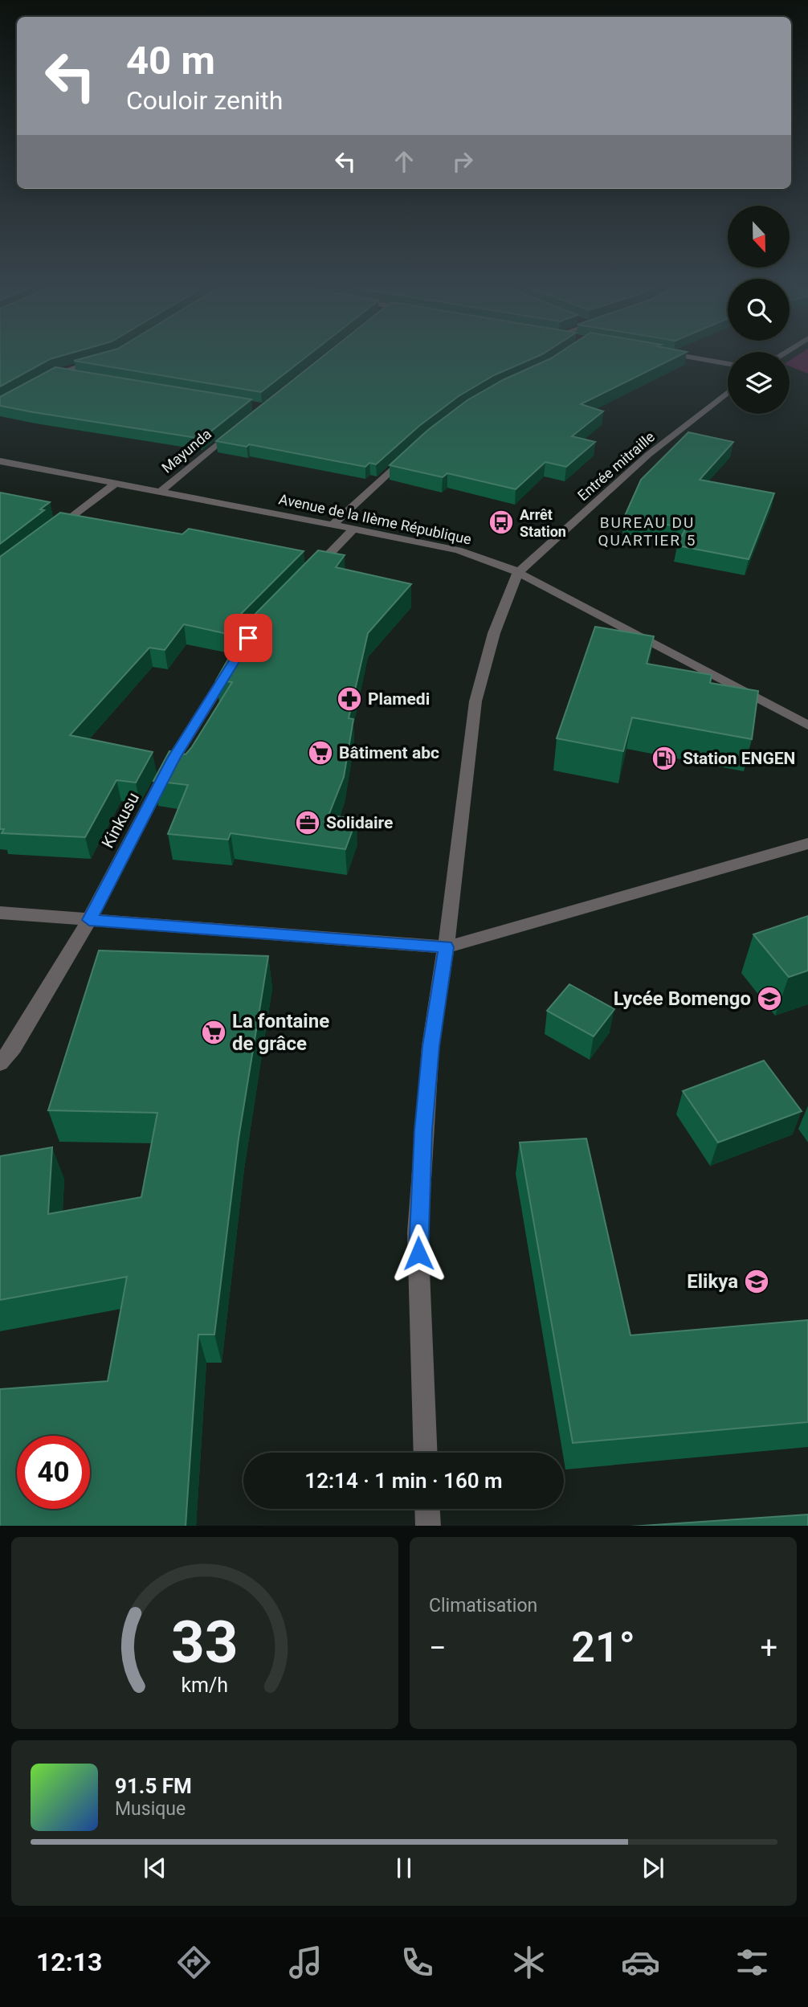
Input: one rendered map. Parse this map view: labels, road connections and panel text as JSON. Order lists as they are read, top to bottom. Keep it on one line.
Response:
{"streets":{"street":["Mayunda","Entrée mitraille","Avenue de la IIème République","Kinkusu"]},"crossings":[["Mayunda","Avenue de la IIème République"],["Entrée mitraille","Avenue de la IIème République"]],"districts":["BUREAU DU QUARTIER 5"],"places":{"bus stop":["Arrêt Station"],"pharmacy":["Plamedi"],"supermarket":["Bâtiment abc","La fontaine de grâce"],"fuel station":["Station ENGEN"],"office":["Solidaire"],"school or university":["Lycée Bomengo","Elikya"]},"north":"bottom","page":{"turn":["40 m","Couloir zenith"],"limit":"40","trip":"12:14 · 1 min · 160 m","tile":"Climatisation","heat":["−","21°","+"],"song":["91.5 FM","Musique"],"tabs":"12:13","gauge":["33","km/h"]}}
